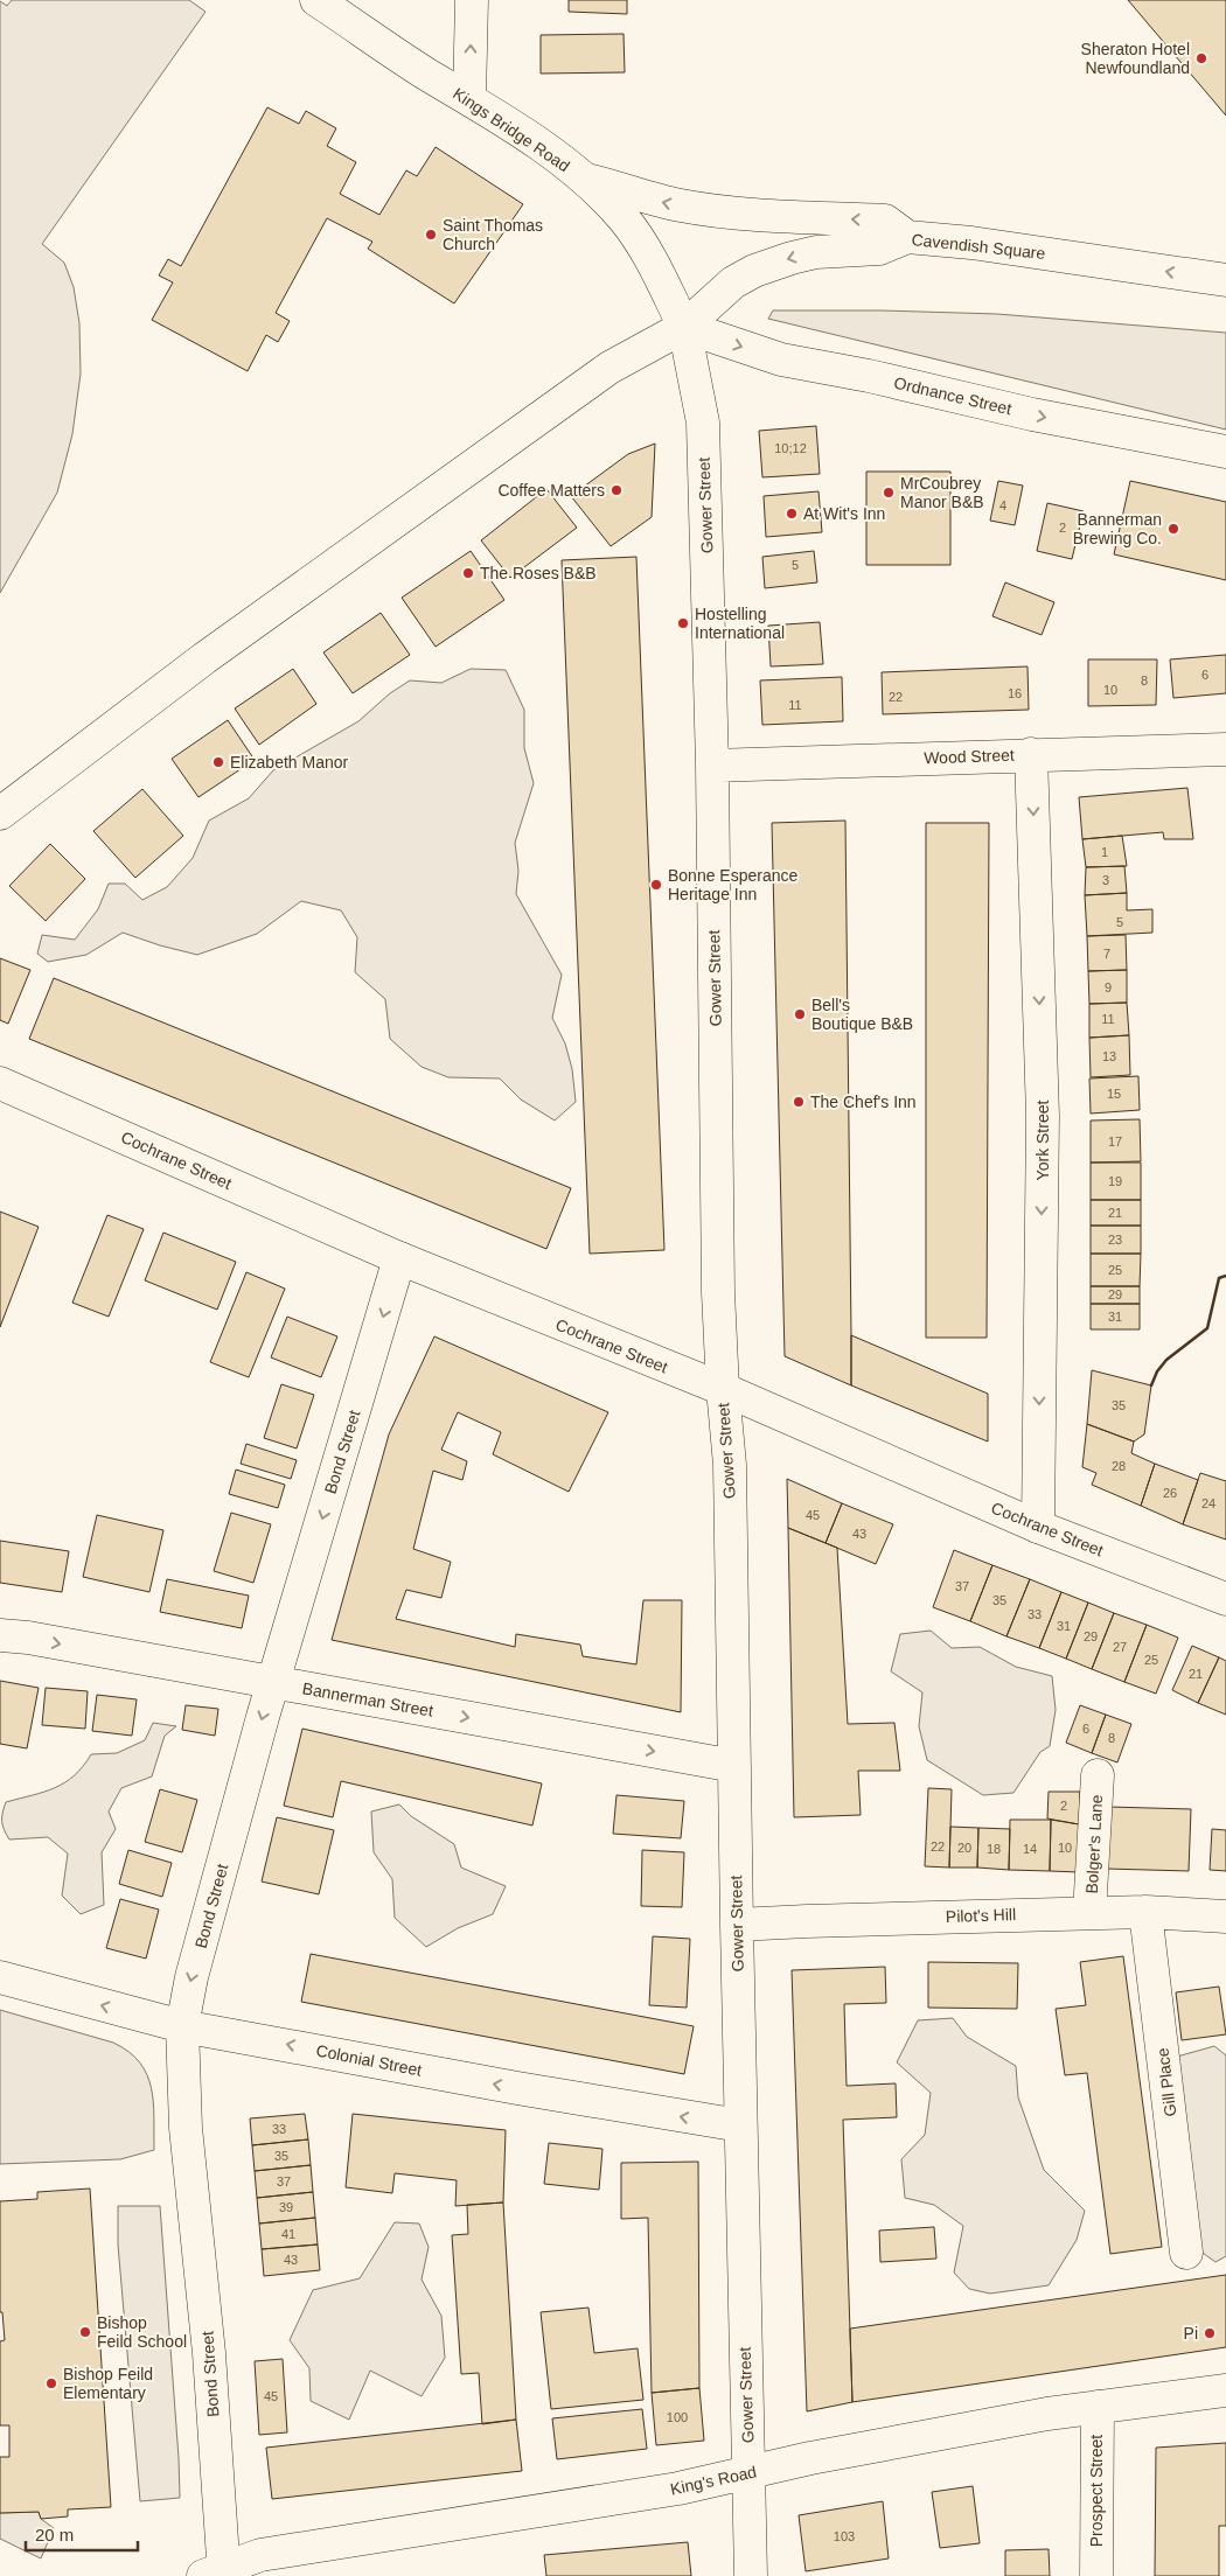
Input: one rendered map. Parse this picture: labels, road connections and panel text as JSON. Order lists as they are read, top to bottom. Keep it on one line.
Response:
{"streets":{"street":["Kings Bridge Road","Cavendish Square","Ordnance Street","Gower Street","Wood Street","York Street","Cochrane Street","Bond Street","Bannerman Street","Bolger's Lane","Pilot's Hill","Colonial Street","Gill Place","King's Road","Prospect Street"]},"crossings":[["Kings Bridge Road","Cavendish Square"],["Kings Bridge Road","Ordnance Street"],["Kings Bridge Road","Gower Street"],["Cavendish Square","Ordnance Street"],["Cavendish Square","Gower Street"],["Ordnance Street","Gower Street"],["Gower Street","Wood Street"],["Gower Street","Cochrane Street"],["Gower Street","Bannerman Street"],["Gower Street","Pilot's Hill"],["Gower Street","Colonial Street"],["Gower Street","King's Road"],["Wood Street","York Street"],["York Street","Cochrane Street"],["Cochrane Street","Bond Street"],["Bond Street","Bannerman Street"],["Bond Street","Colonial Street"],["Bond Street","King's Road"],["Bolger's Lane","Pilot's Hill"],["Pilot's Hill","Gill Place"],["King's Road","Prospect Street"]],"one_way":["York Street","Bond Street","Bannerman Street","Colonial Street"],"places":["Sheraton Hotel Newfoundland","Saint Thomas Church","Coffee Matters","MrCoubrey Manor B&B","At Wit's Inn","Bannerman Brewing Co.","The Roses B&B","Hostelling International","Elizabeth Manor","Bonne Esperance Heritage Inn","Bell's Boutique B&B","The Chef's Inn","Bishop Feild School","Pi","Bishop Feild Elementary"],"house_numbers":["10;12","4","2","5","6","8","10","16","22","11","1","3","5","7","9","11","13","15","17","19","21","23","25","29","31","35","28","26","24","45","43","37","35","33","31","29","27","25","21","6","8","2","22","20","10","18","14","33","35","37","39","41","43","45","100","103"],"scale_bar":"20 m"}
